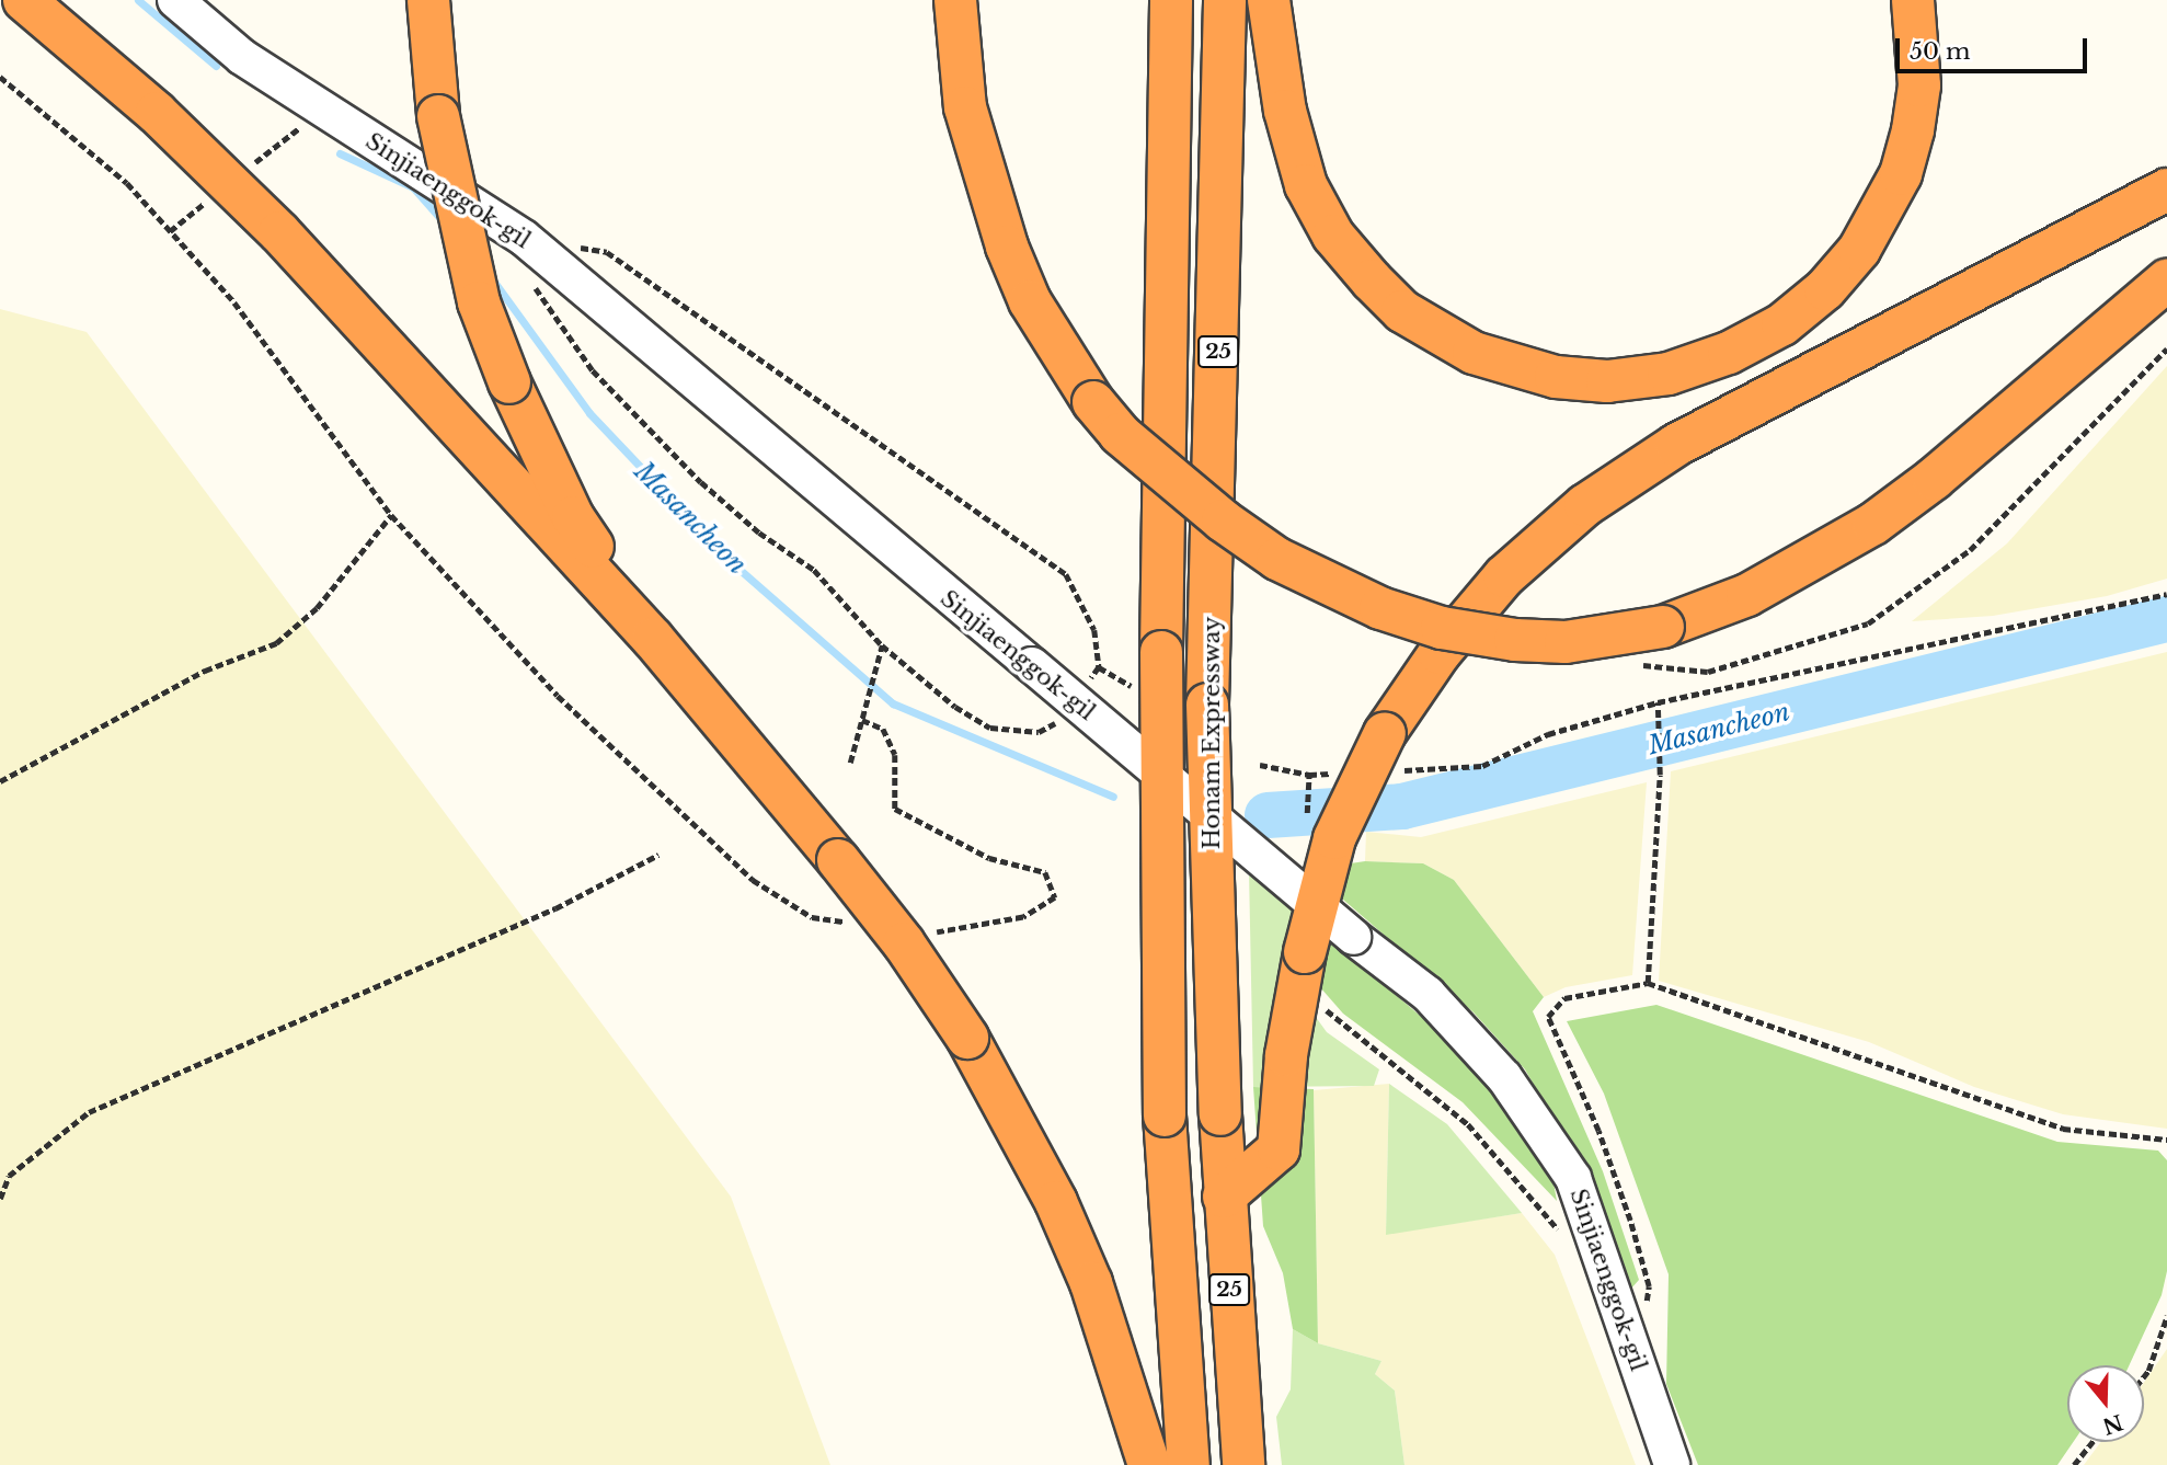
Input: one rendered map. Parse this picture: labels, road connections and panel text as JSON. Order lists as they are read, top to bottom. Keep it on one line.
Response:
{"streets":{"highway":["25","Honam Expressway"],"street":["Sinjiaenggok-gil"]},"water":["Masancheon"],"scale_bar":"50 m","north":"bottom"}
